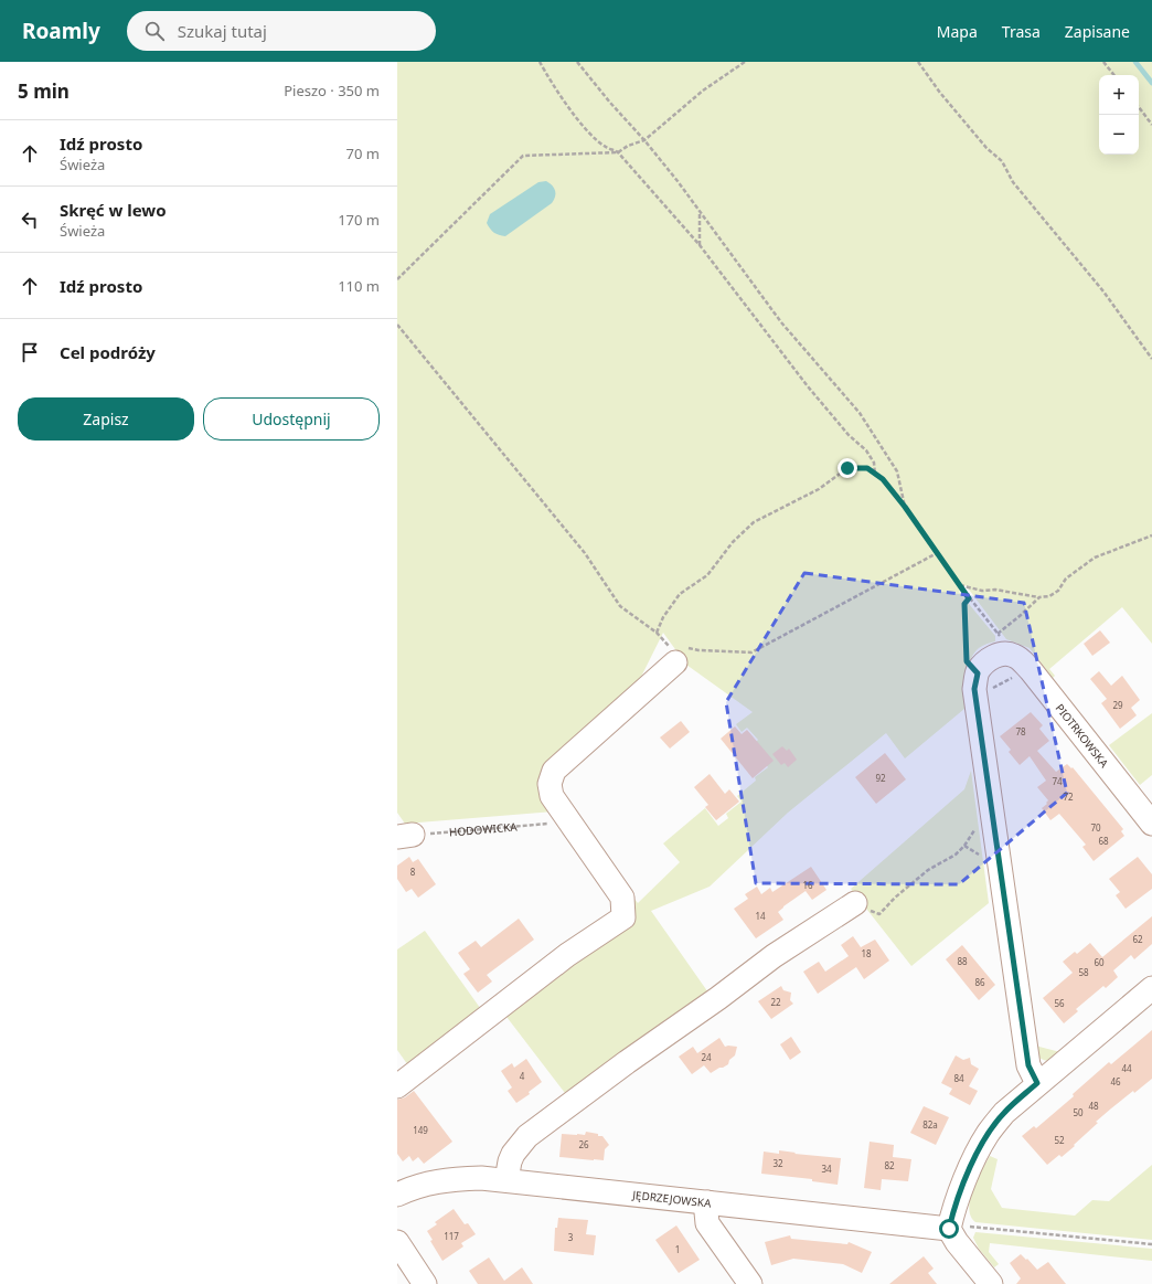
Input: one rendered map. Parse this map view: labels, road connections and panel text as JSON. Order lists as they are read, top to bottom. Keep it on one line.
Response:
{"streets":{"street":["PIOTRKOWSKA","JĘDRZEJOWSKA"],"path":["HODOWICKA"]},"house_numbers":["29","78","92","74","72","70","68","8","16","14","62","18","88","60","58","86","22","56","24","44","4","84","46","48","50","82a","149","52","26","32","82","34","117","3","1"],"page":{"header":"Roamly","search":"Szukaj tutaj","nav":["Mapa","Trasa","Zapisane"],"heading":["5 min","Pieszo · 350 m"],"map_buttons":["+","−"],"list":[["Idź prosto","Świeża","70 m"],["Skręć w lewo","Świeża","170 m"],["Idź prosto","110 m"],"Cel podróży"],"buttons":["Zapisz","Udostępnij"]}}
